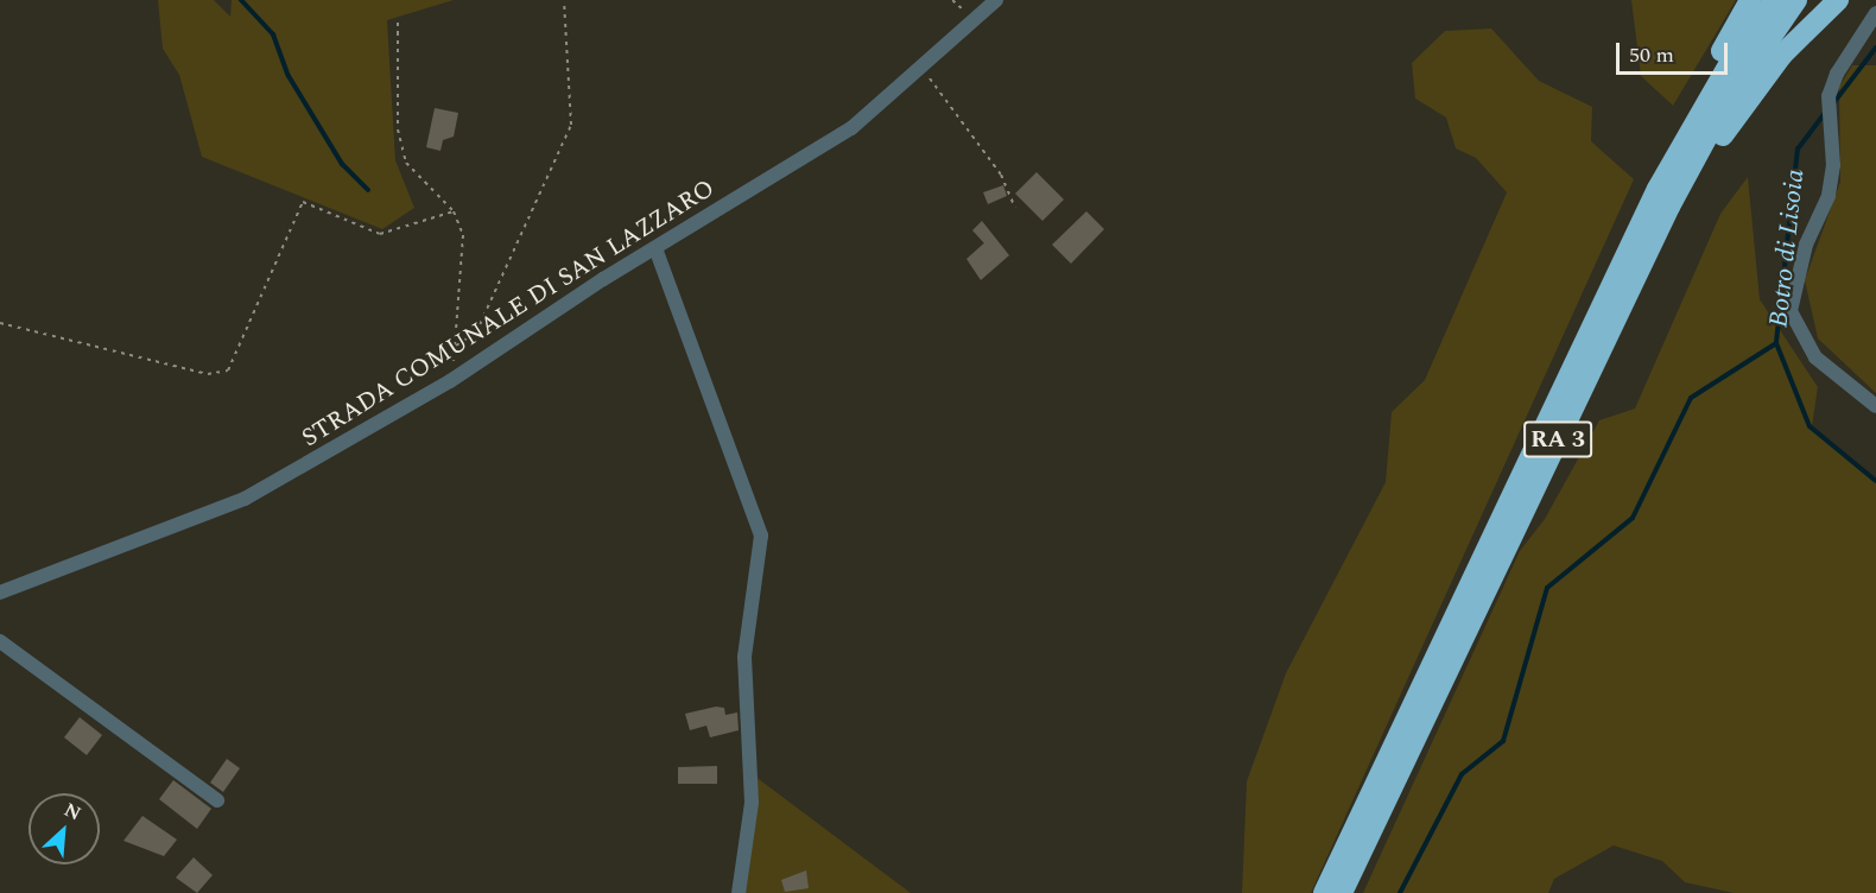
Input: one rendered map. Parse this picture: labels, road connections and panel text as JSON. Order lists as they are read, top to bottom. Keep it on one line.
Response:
{"streets":{"highway":["RA 3"],"street":["STRADA COMUNALE DI SAN LAZZARO"]},"water":["Botro di Lisoia"],"scale_bar":"50 m","north":"top right"}
